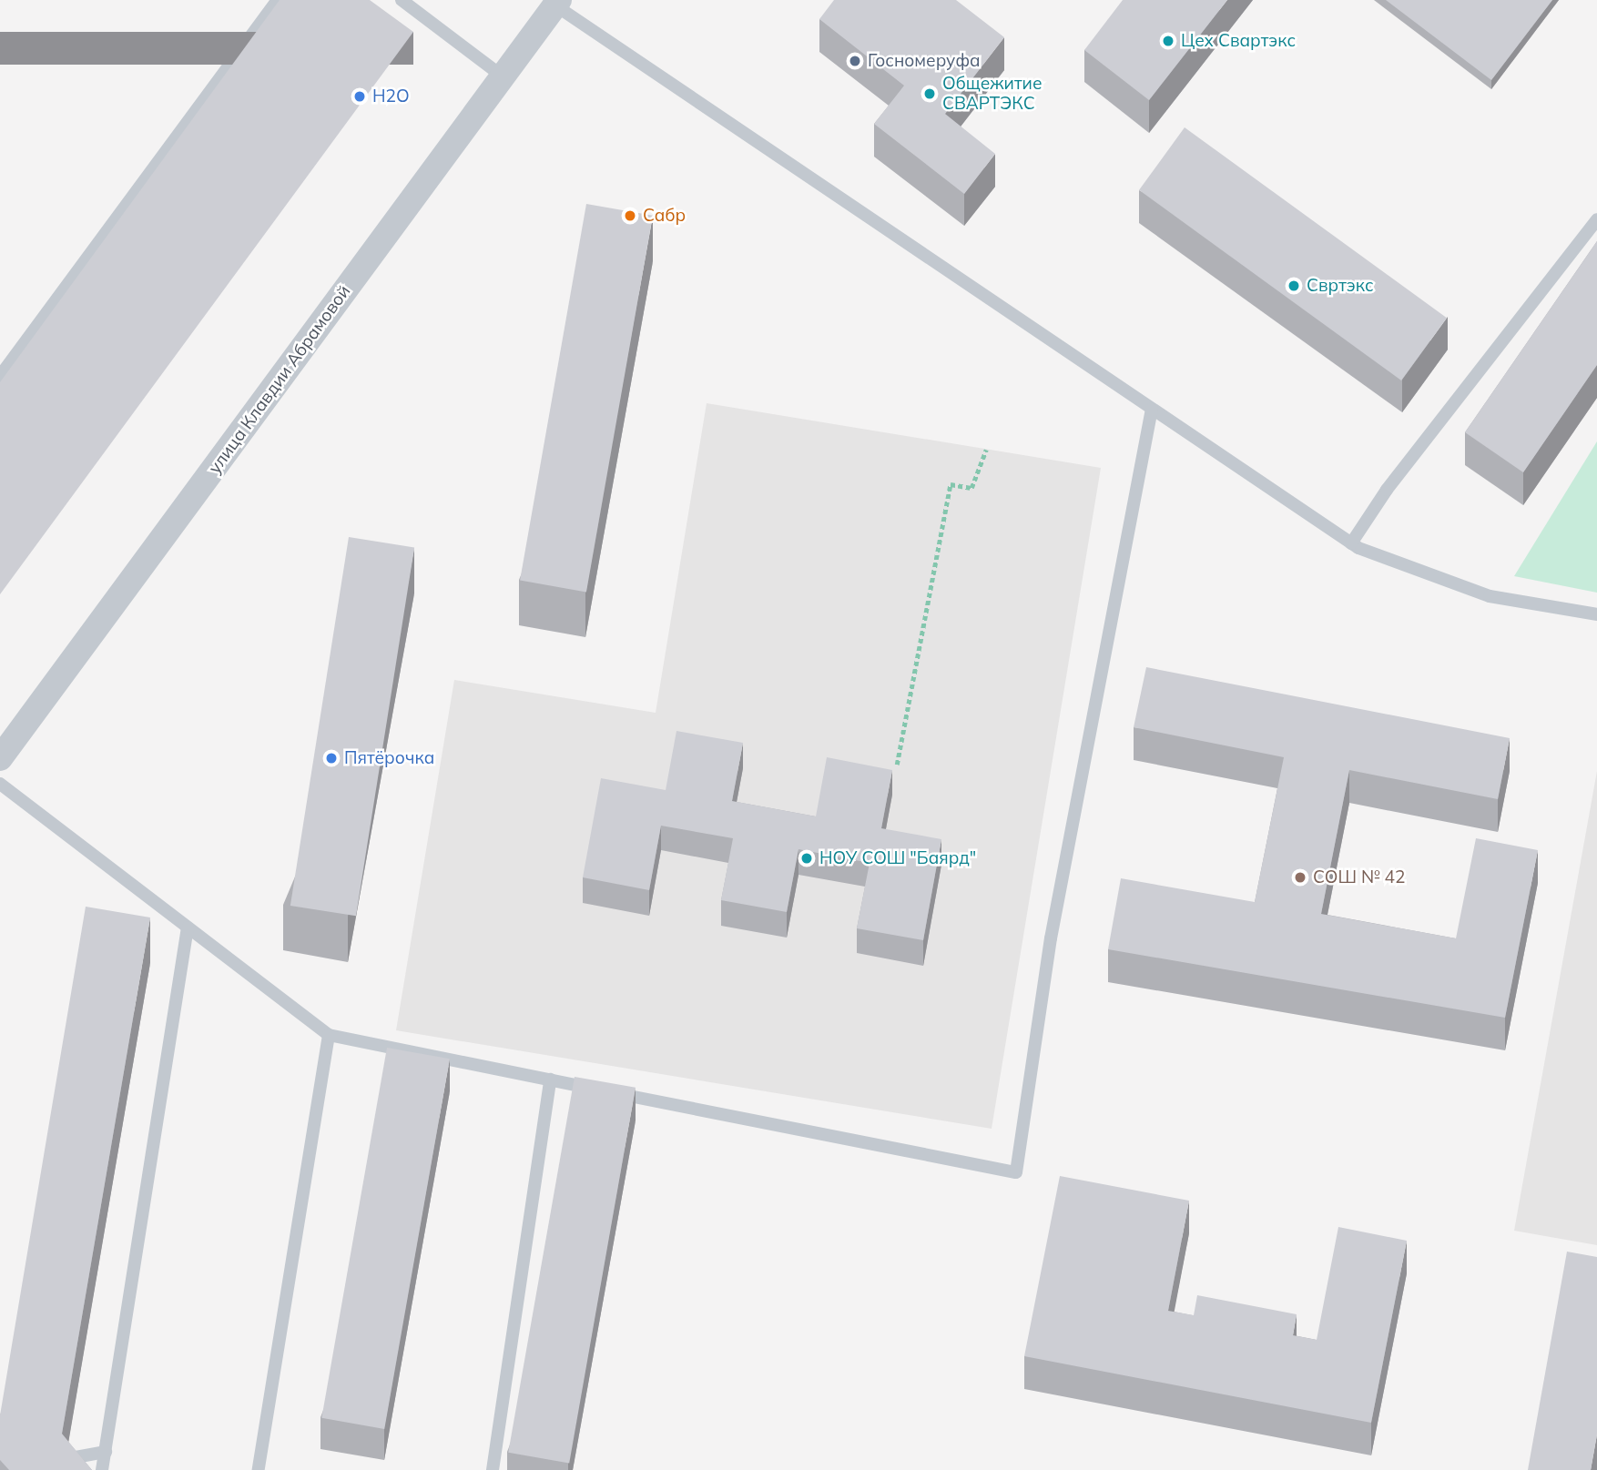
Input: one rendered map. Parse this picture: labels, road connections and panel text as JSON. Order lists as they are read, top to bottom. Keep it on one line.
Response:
{"streets":{"street":["улица Клавдии Абрамовой"]},"places":["Цех Свартэкс","Госномеруфа","Общежитие СВАРТЭКС","H2O","Сабр","Свртэкс","Пятёрочка","НОУ СОШ \"Баярд\"","СОШ № 42"]}
